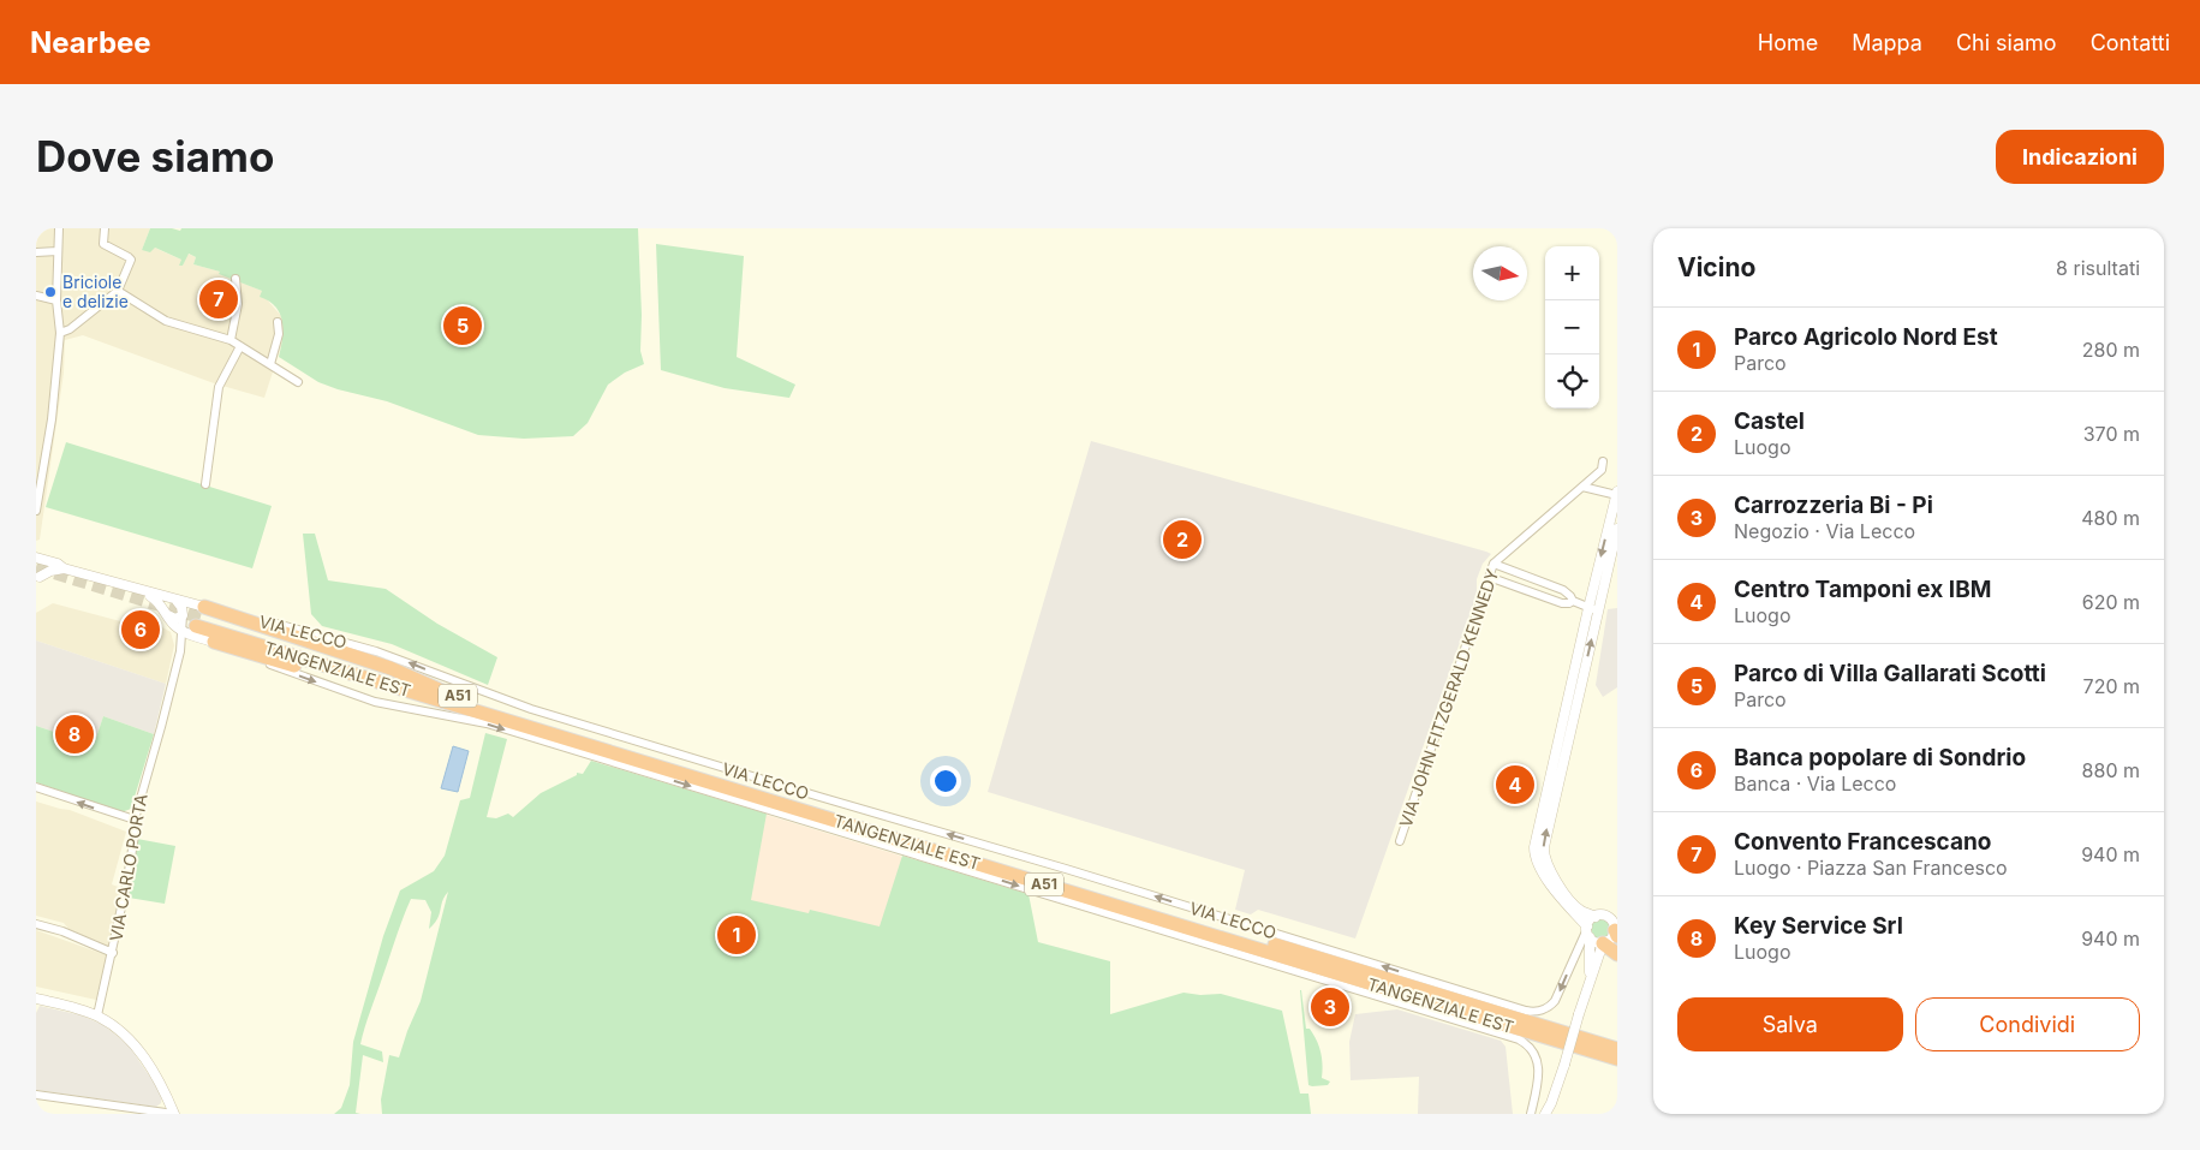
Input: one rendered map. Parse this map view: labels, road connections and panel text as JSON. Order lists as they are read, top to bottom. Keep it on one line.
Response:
{"streets":{"highway":["TANGENZIALE EST","A51"],"street":["VIA LECCO","VIA JOHN FITZGERALD KENNEDY","VIA CARLO PORTA"]},"crossings":[["VIA LECCO","TANGENZIALE EST"],["VIA LECCO","VIA CARLO PORTA"],["TANGENZIALE EST","VIA CARLO PORTA"]],"places":["Briciole e delizie"],"north":"right","page":{"header":"Nearbee","nav":["Home","Mappa","Chi siamo","Contatti"],"buttons":["Indicazioni",["Salva","Condividi"]],"title":"Dove siamo","heading":["Vicino","8 risultati"],"map_buttons":["+","−"],"pins":["7","5","2","6","8","4","1","3"],"list":[{"mark":"1","name":"Parco Agricolo Nord Est","note":"Parco","value":"280 m"},{"mark":"2","name":"Castel","note":"Luogo","value":"370 m"},{"mark":"3","name":"Carrozzeria Bi - Pi","note":"Negozio · Via Lecco","value":"480 m"},{"mark":"4","name":"Centro Tamponi ex IBM","note":"Luogo","value":"620 m"},{"mark":"5","name":"Parco di Villa Gallarati Scotti","note":"Parco","value":"720 m"},{"mark":"6","name":"Banca popolare di Sondrio","note":"Banca · Via Lecco","value":"880 m"},{"mark":"7","name":"Convento Francescano","note":"Luogo · Piazza San Francesco","value":"940 m"},{"mark":"8","name":"Key Service Srl","note":"Luogo","value":"940 m"}]}}
